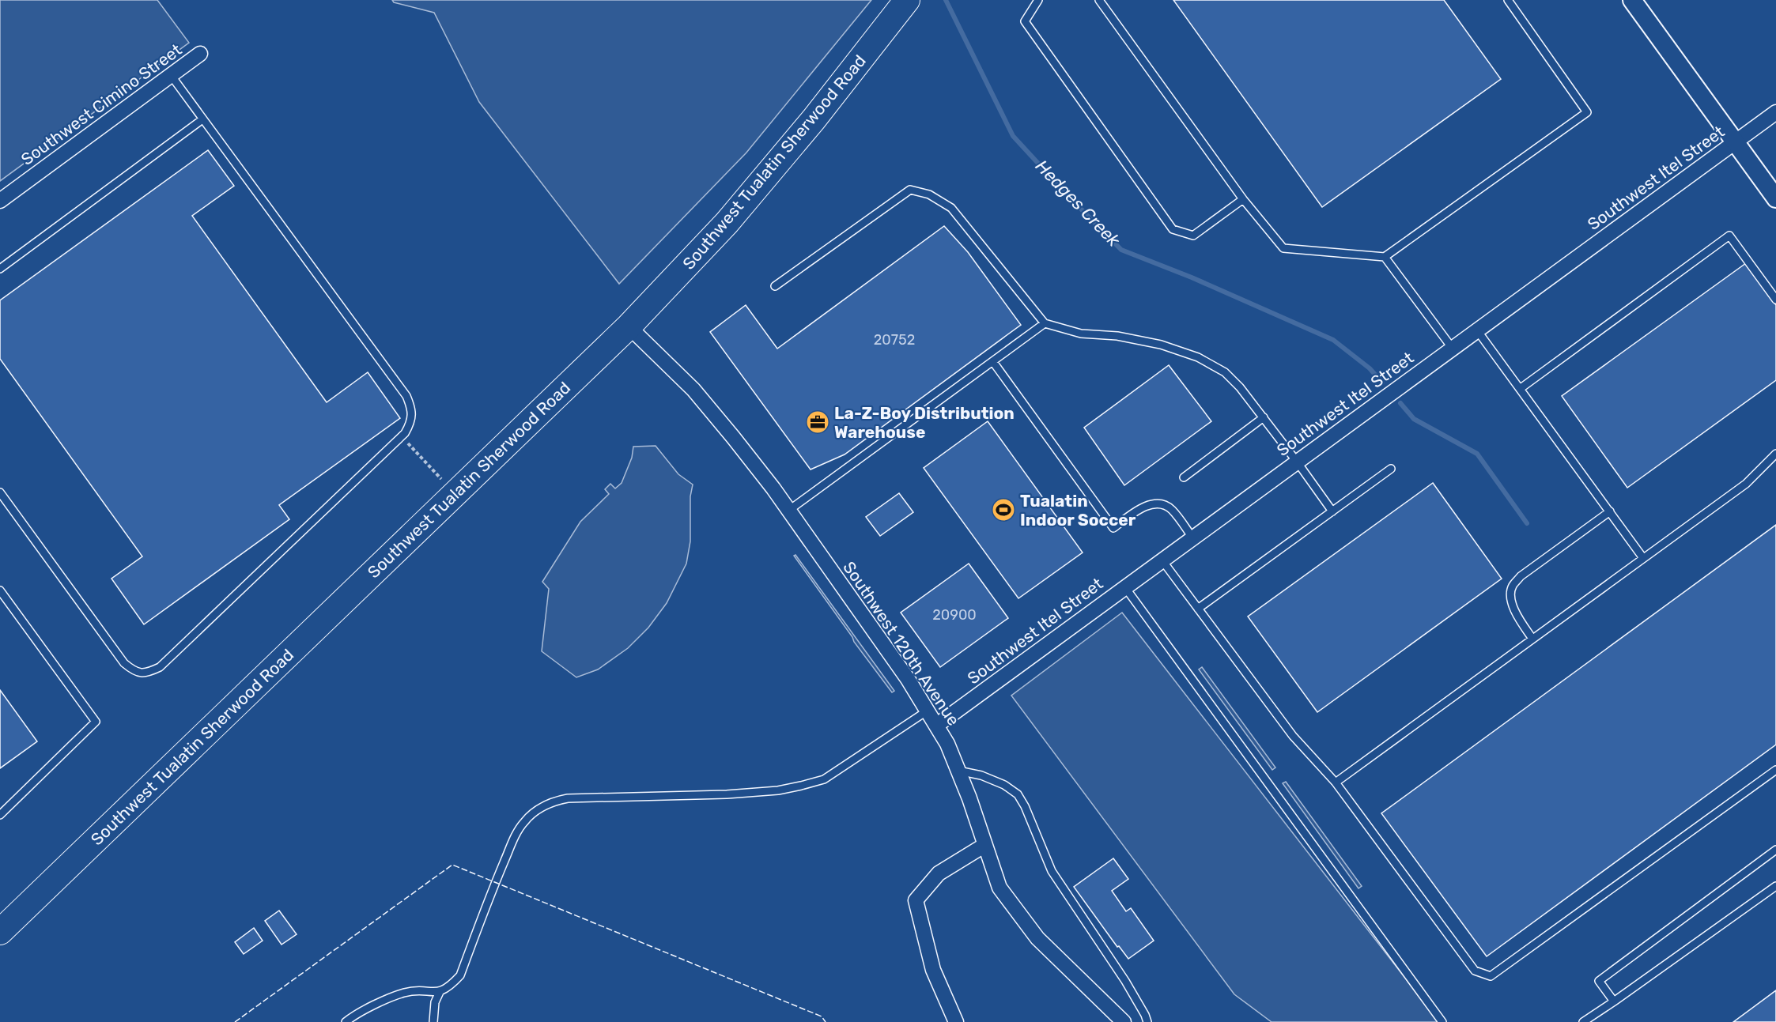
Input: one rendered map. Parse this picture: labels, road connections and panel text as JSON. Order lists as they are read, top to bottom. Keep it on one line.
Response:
{"streets":{"highway":["Southwest Tualatin Sherwood Road"],"street":["Southwest Cimino Street","Southwest Itel Street","Southwest 120th Avenue"]},"crossings":[["Southwest Tualatin Sherwood Road","Southwest 120th Avenue"],["Southwest Itel Street","Southwest 120th Avenue"]],"water":["Hedges Creek"],"places":{"office":["La-Z-Boy Distribution Warehouse"],"sports":["Tualatin Indoor Soccer"]},"house_numbers":["20752","20900"]}
